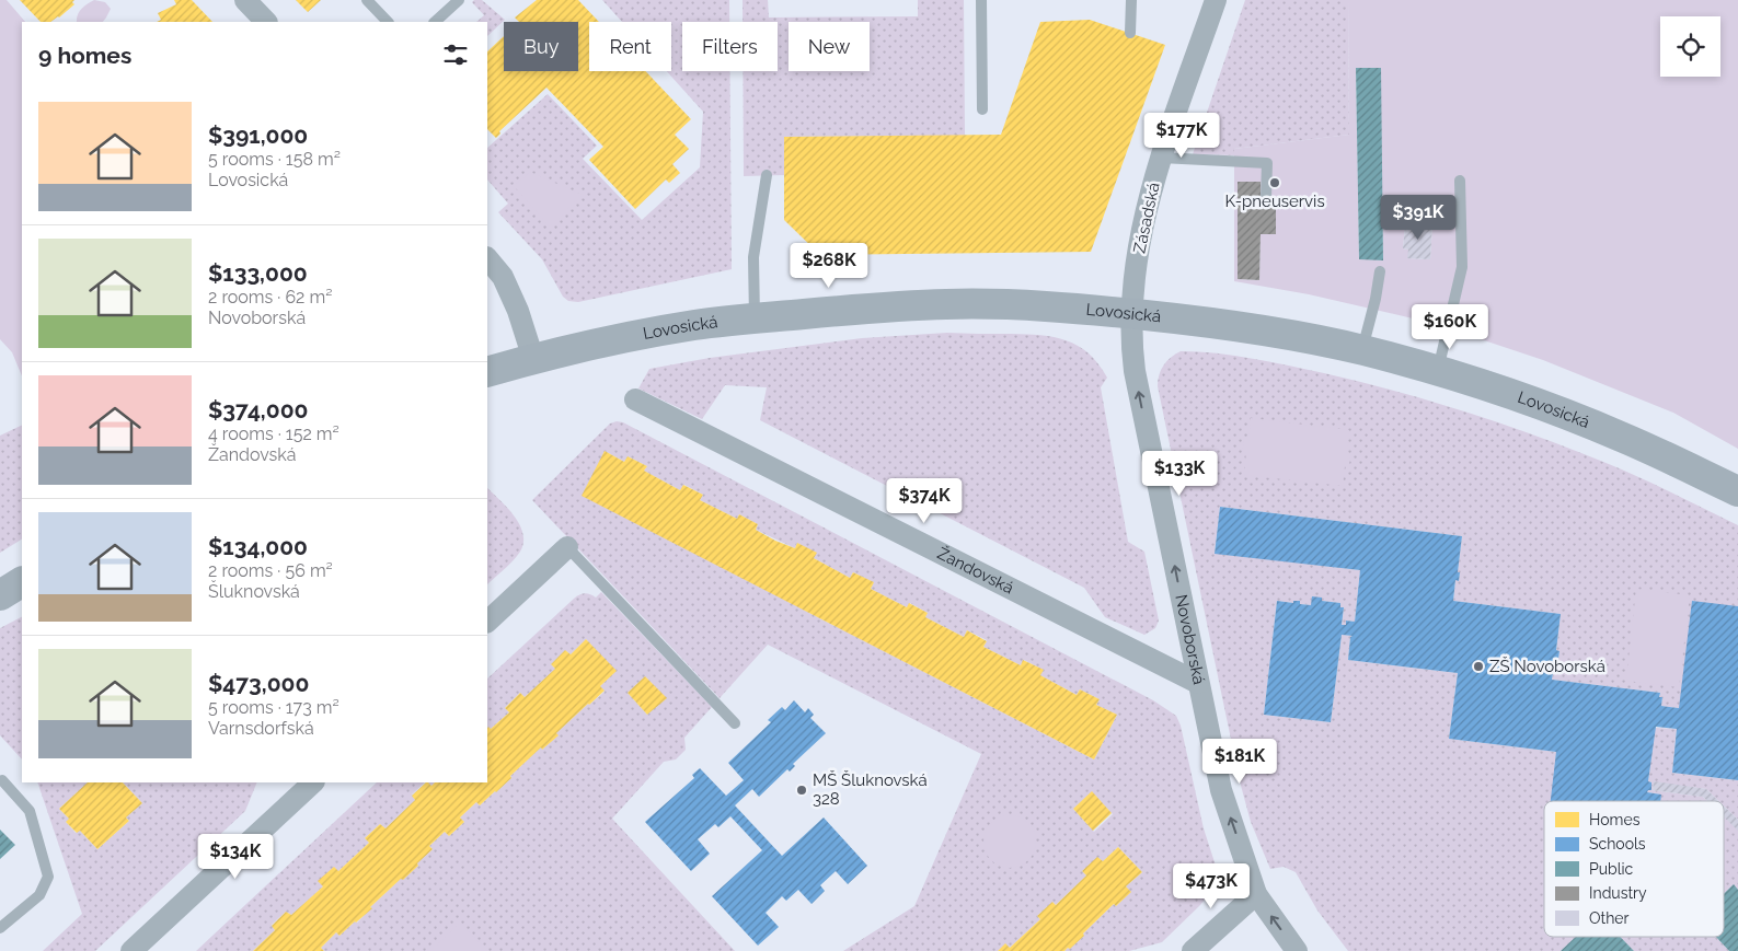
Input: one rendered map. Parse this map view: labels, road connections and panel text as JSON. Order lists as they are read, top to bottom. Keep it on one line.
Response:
{"streets":{"street":["Zásadská","Lovosická","Žandovská","Novoborská"]},"crossings":[["Zásadská","Lovosická"],["Zásadská","Novoborská"],["Lovosická","Novoborská"],["Žandovská","Novoborská"]],"one_way":["Novoborská"],"places":["K-pneuservis","ZŠ Novoborská","MŠ Šluknovská 328"],"legend":["Homes","Schools","Public","Industry","Other"],"page":{"chip":["Buy","Rent","Filters","New"],"heading":"9 homes","list":[{"name":"$391,000","note":"5 rooms · 158 m² · Lovosická"},{"name":"$133,000","note":"2 rooms · 62 m² · Novoborská"},{"name":"$374,000","note":"4 rooms · 152 m² · Žandovská"},{"name":"$134,000","note":"2 rooms · 56 m² · Šluknovská"},{"name":"$473,000","note":"5 rooms · 173 m² · Varnsdorfská"}],"price":["$177K","$391K","$268K","$160K","$133K","$374K","$181K","$134K","$473K"]}}
